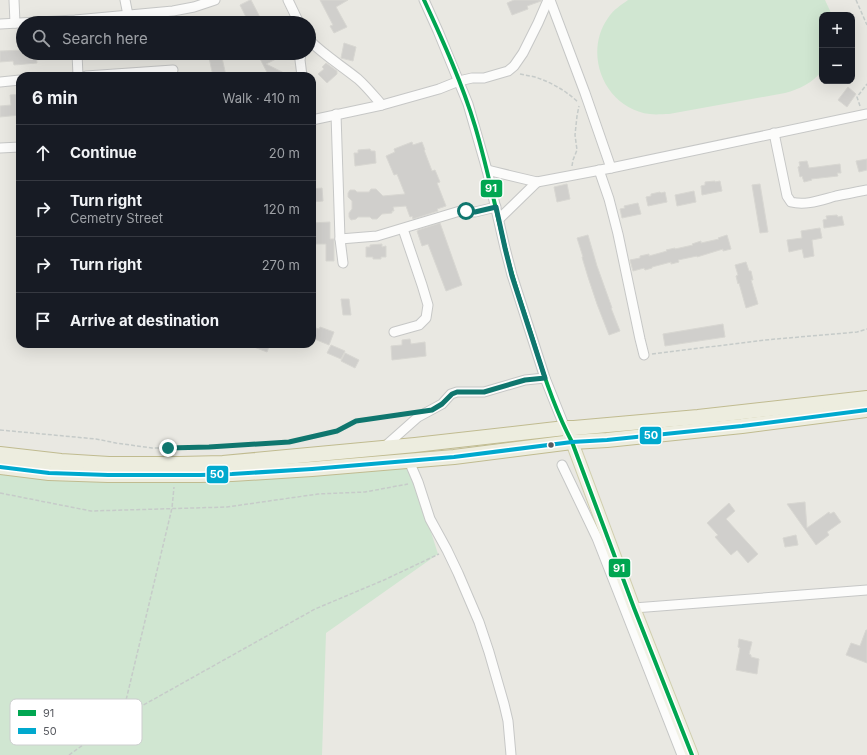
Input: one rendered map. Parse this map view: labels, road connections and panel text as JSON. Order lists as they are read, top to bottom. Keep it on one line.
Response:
{"lines":["transit line 91","transit line 50"],"legend":["91","50"],"page":{"map_buttons":["+","−"],"search":"Search here","heading":["6 min","Walk · 410 m"],"list":[["Continue","20 m"],["Turn right","Cemetry Street","120 m"],["Turn right","270 m"],"Arrive at destination"]}}
